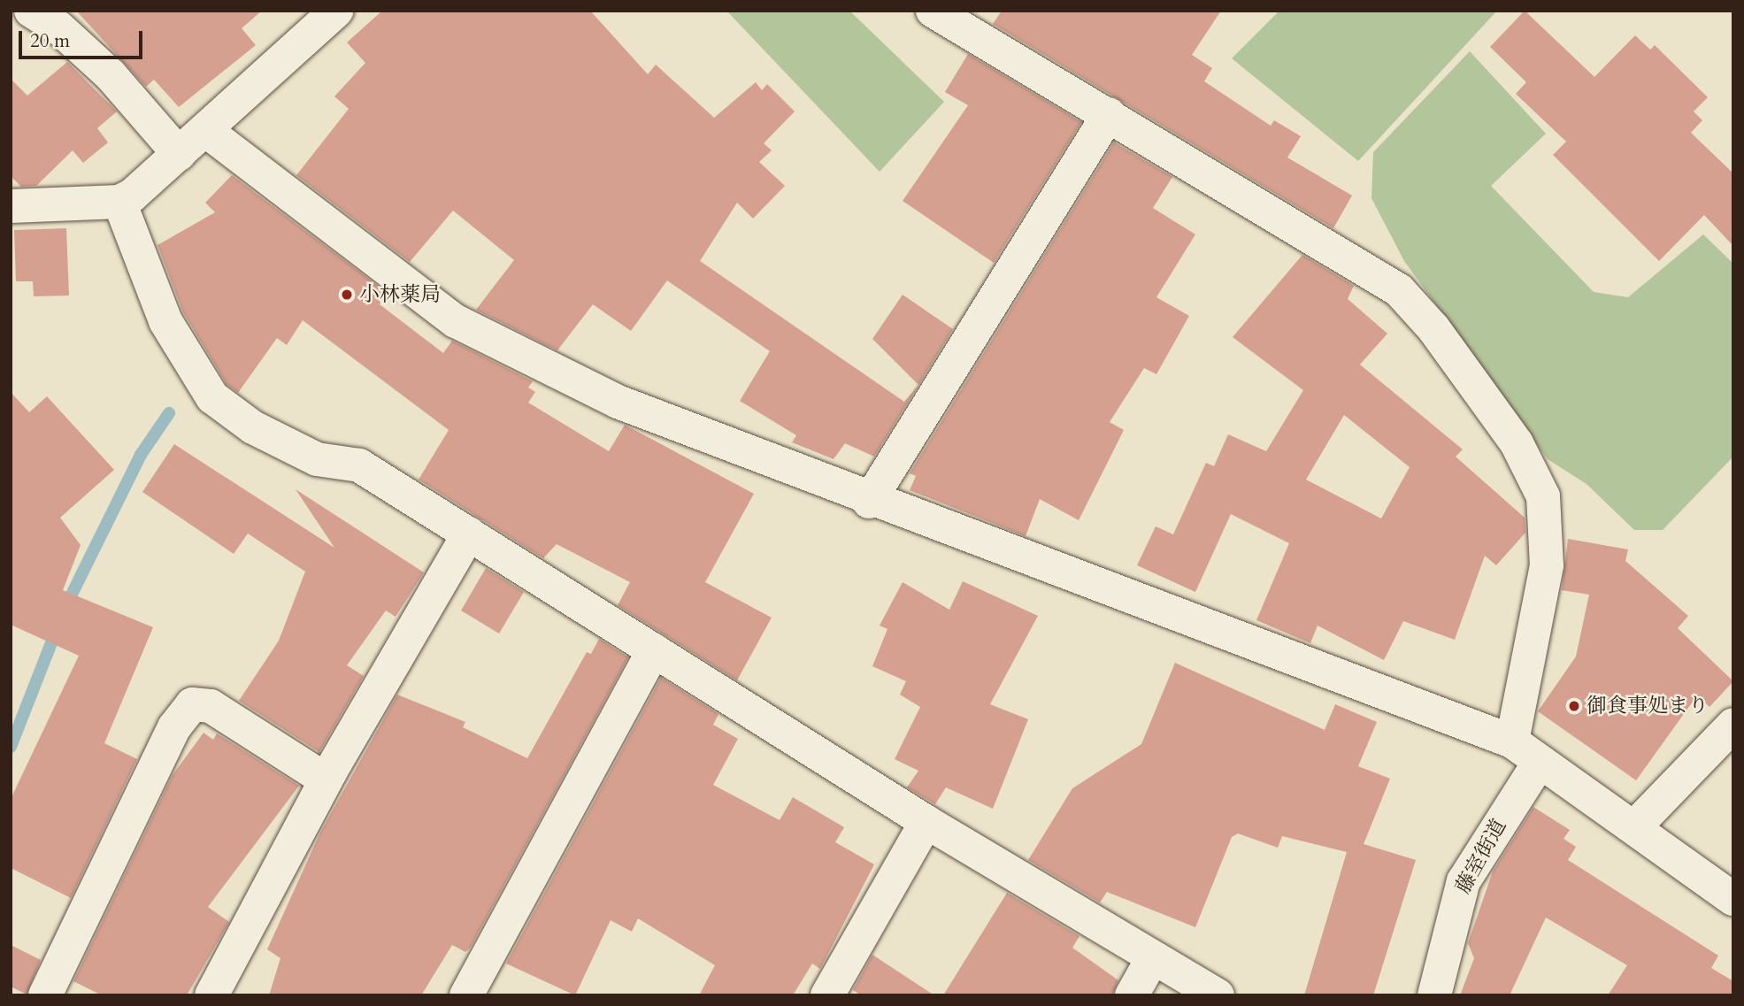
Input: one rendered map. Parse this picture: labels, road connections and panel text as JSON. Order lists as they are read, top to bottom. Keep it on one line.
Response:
{"streets":{"street":["藤室街道"]},"places":["小林薬局","御食事処まり"],"scale_bar":"20 m"}
